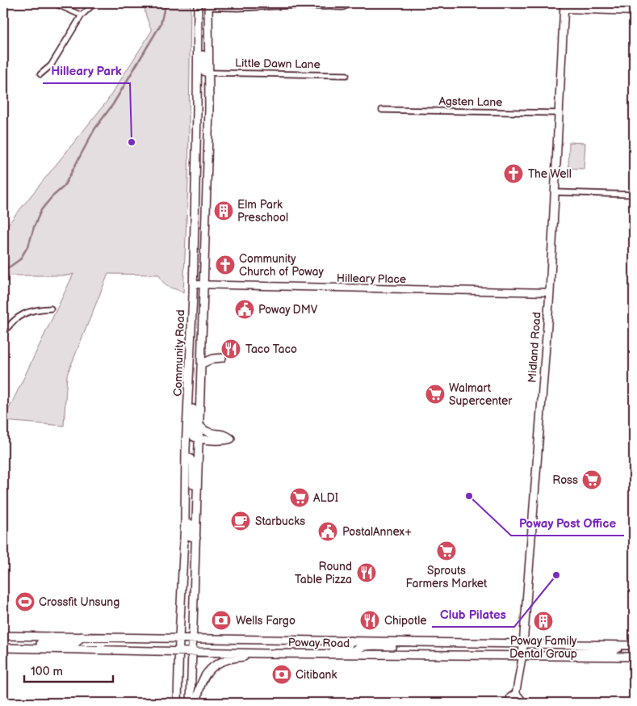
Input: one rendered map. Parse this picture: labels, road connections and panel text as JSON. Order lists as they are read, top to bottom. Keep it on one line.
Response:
{"streets":{"main road":["Midland Road","Community Road","Poway Road"],"street":["Little Dawn Lane","Agsten Lane","Hilleary Place"]},"crossings":[["Little Dawn Lane","Community Road"],["Agsten Lane","Midland Road"],["Hilleary Place","Midland Road"],["Hilleary Place","Community Road"],["Midland Road","Poway Road"],["Community Road","Poway Road"]],"places":{"other":["Hilleary Park","Poway Post Office","Club Pilates"],"church":["The Well","Community Church of Poway"],"building":["Elm Park Preschool","Poway Family Dental Group"],"public building":["Poway DMV","PostalAnnex+"],"restaurant":["Taco Taco","Round Table Pizza","Chipotle"],"supermarket":["Walmart Supercenter","Ross","ALDI","Sprouts Farmers Market"],"cafe":["Starbucks"],"sports":["Crossfit Unsung"],"bank":["Wells Fargo","Citibank"]},"scale_bar":"100 m"}
